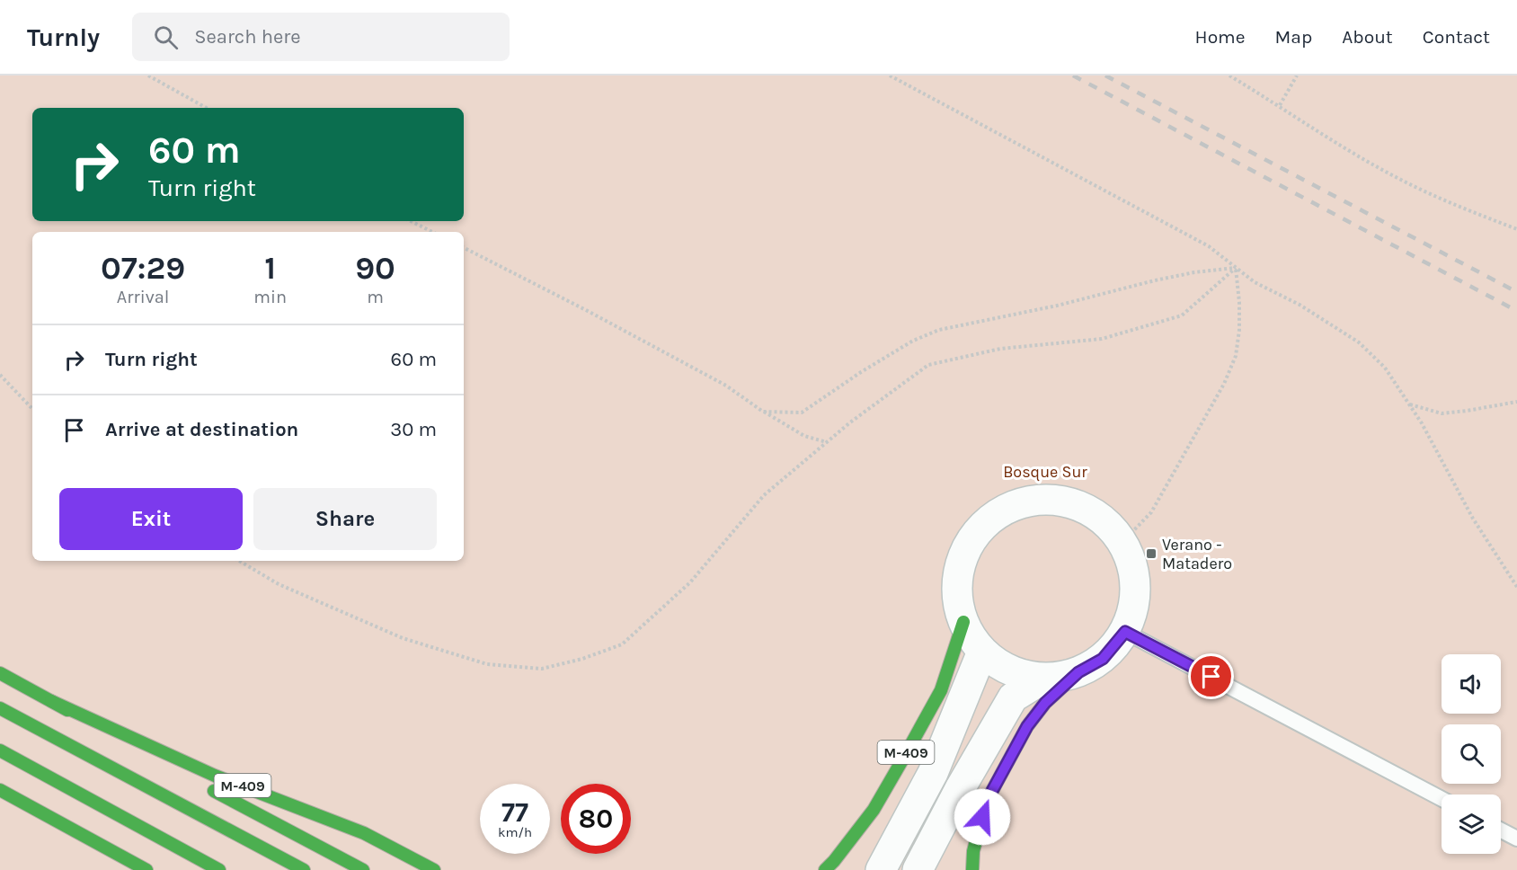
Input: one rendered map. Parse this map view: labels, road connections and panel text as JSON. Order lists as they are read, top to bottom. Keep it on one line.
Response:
{"streets":{"highway":["M-409"]},"parks":["Bosque Sur"],"places":{"transit":["Verano - Matadero"]},"page":{"header":"Turnly","search":"Search here","nav":["Home","Map","About","Contact"],"turn":["60 m","Turn right"],"eta":["07:29","Arrival","1","min","90","m"],"list":[{"name":"Turn right","value":"60 m"},{"name":"Arrive at destination","value":"30 m"}],"buttons":["Exit","Share"],"speed":"77 km/h","limit":"80"}}
